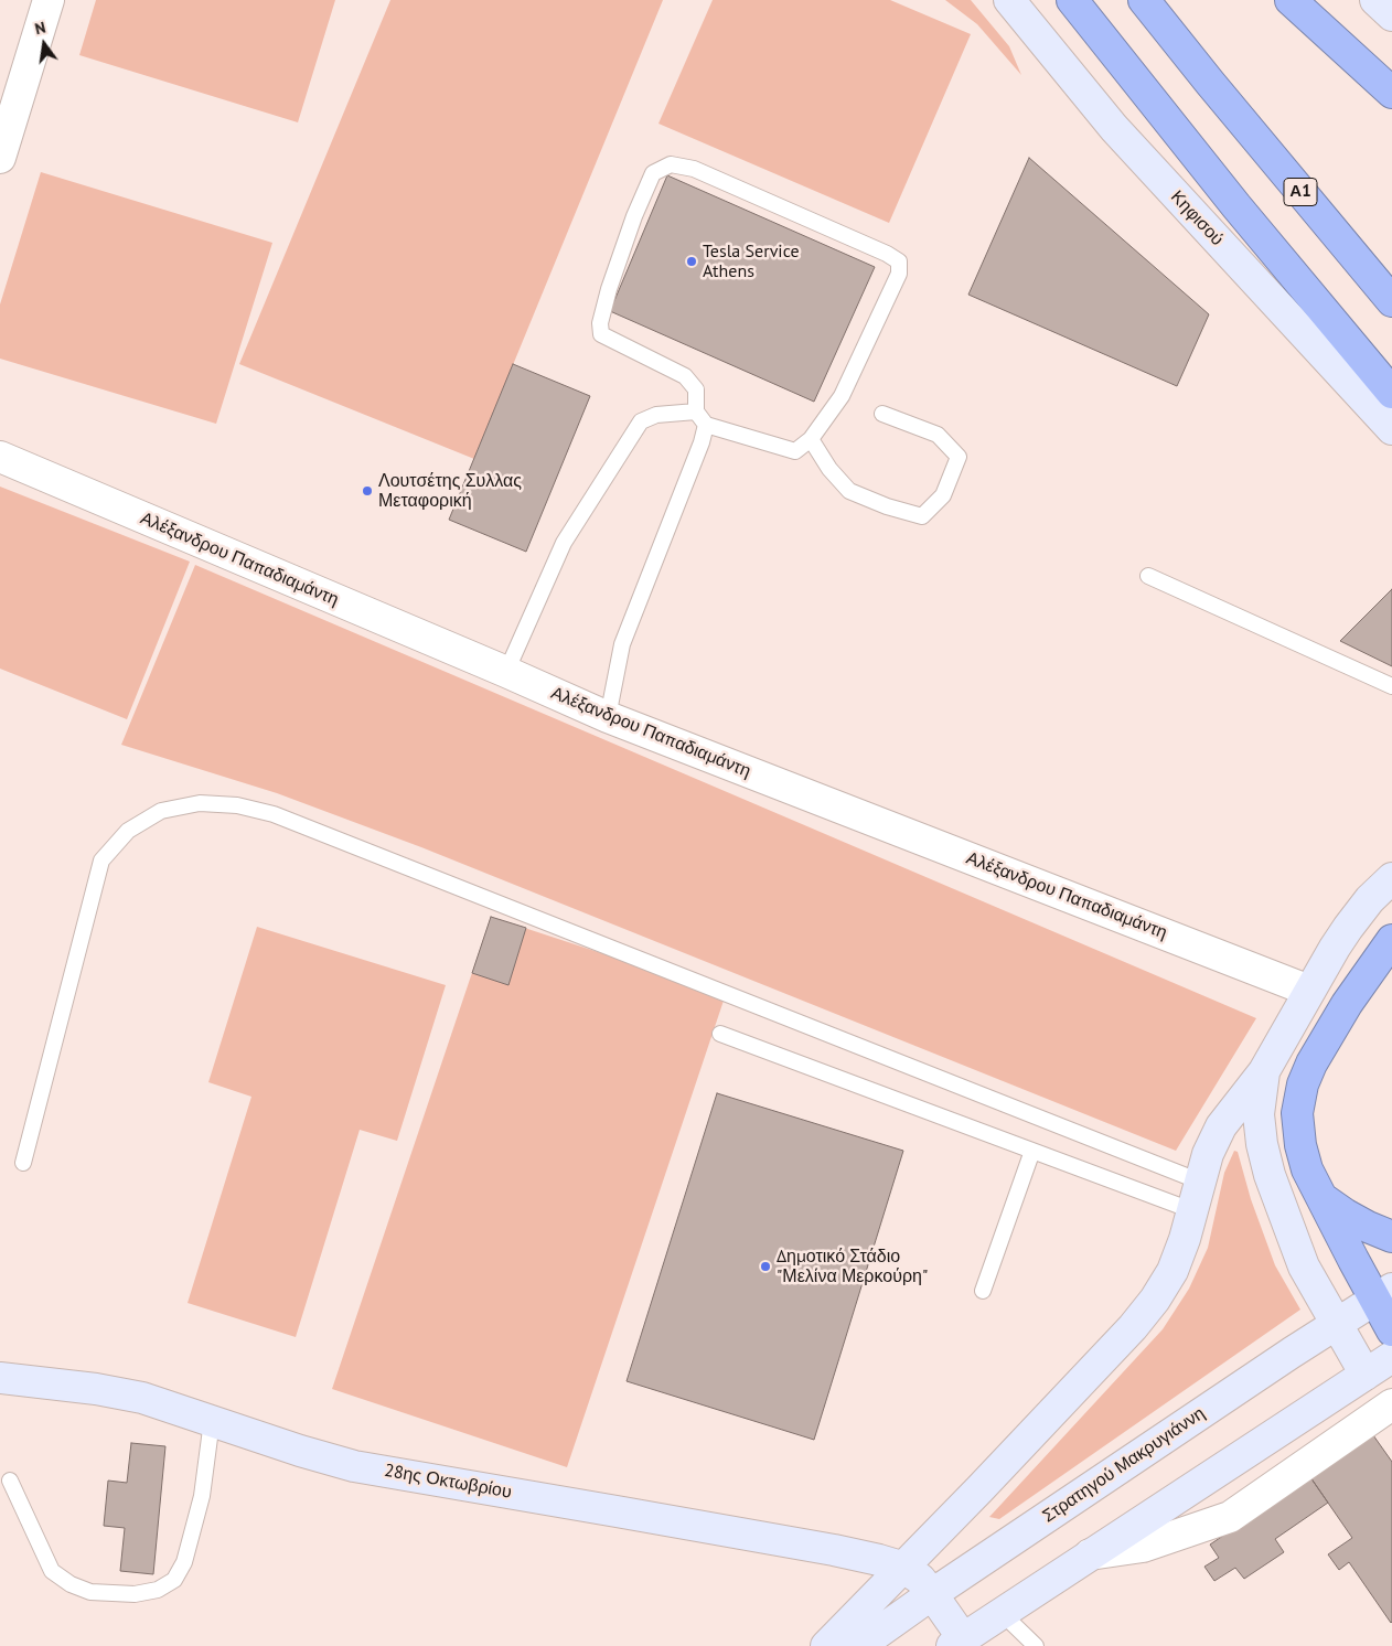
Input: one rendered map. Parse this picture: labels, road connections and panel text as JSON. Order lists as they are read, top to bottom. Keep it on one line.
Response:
{"streets":{"highway":["Α1"],"street":["Κηφισού","Αλέξανδρου Παπαδιαμάντη","Στρατηγού Μακρυγιάννη","28ης Οκτωβρίου"]},"places":["Tesla Service Athens","Λουτσέτης Συλλας Μεταφορική","Δημοτικό Στάδιο \"Μελίνα Μερκούρη\""],"north":"top"}
